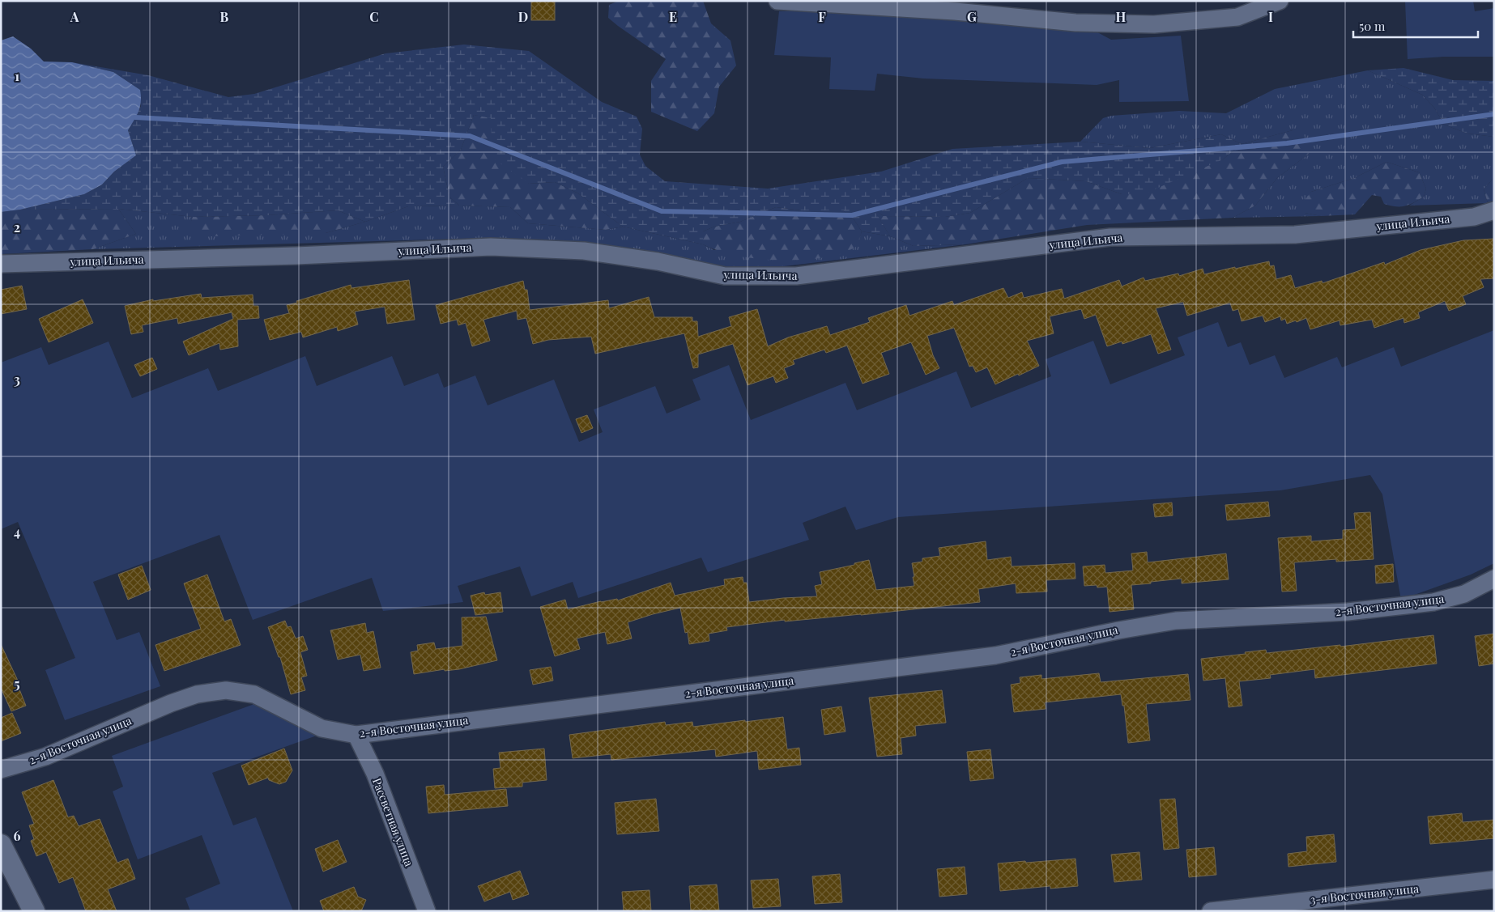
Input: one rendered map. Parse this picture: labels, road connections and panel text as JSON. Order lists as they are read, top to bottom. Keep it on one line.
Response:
{"streets":{"street":["улица Ильича","2-я Восточная улица","Рассветная улица","3-я Восточная улица"]},"crossings":[["2-я Восточная улица","Рассветная улица"]],"scale_bar":"50 m","grid":{"columns":["A","B","C","D","E","F","G","H","I"],"rows":["1","2","3","4","5","6"]}}
